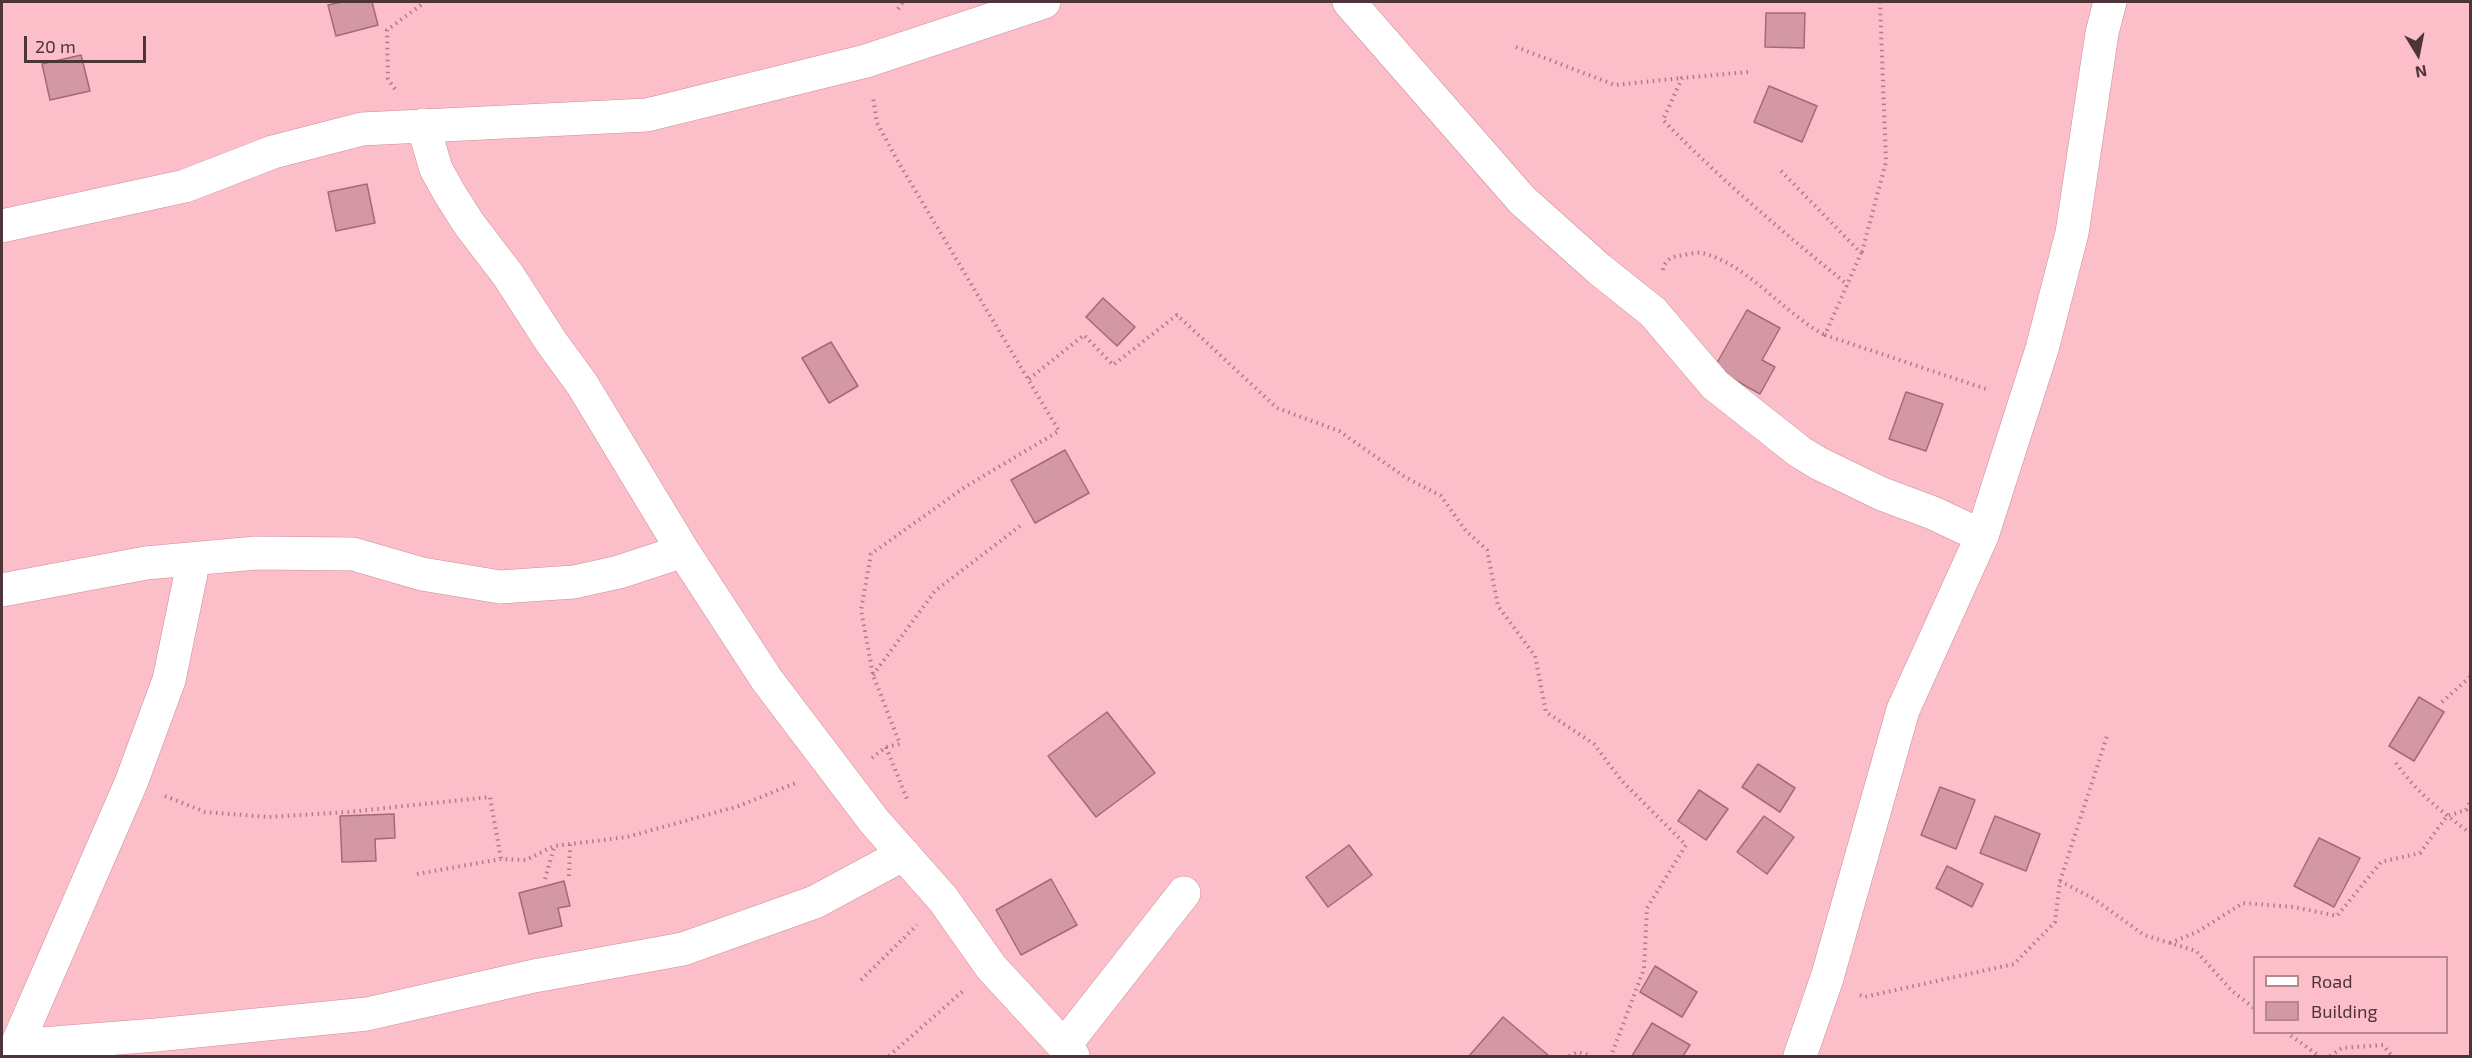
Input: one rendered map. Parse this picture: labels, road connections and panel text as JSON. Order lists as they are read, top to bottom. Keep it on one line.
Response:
{"legend":["Road","Building"],"scale_bar":"20 m","north":"bottom"}
